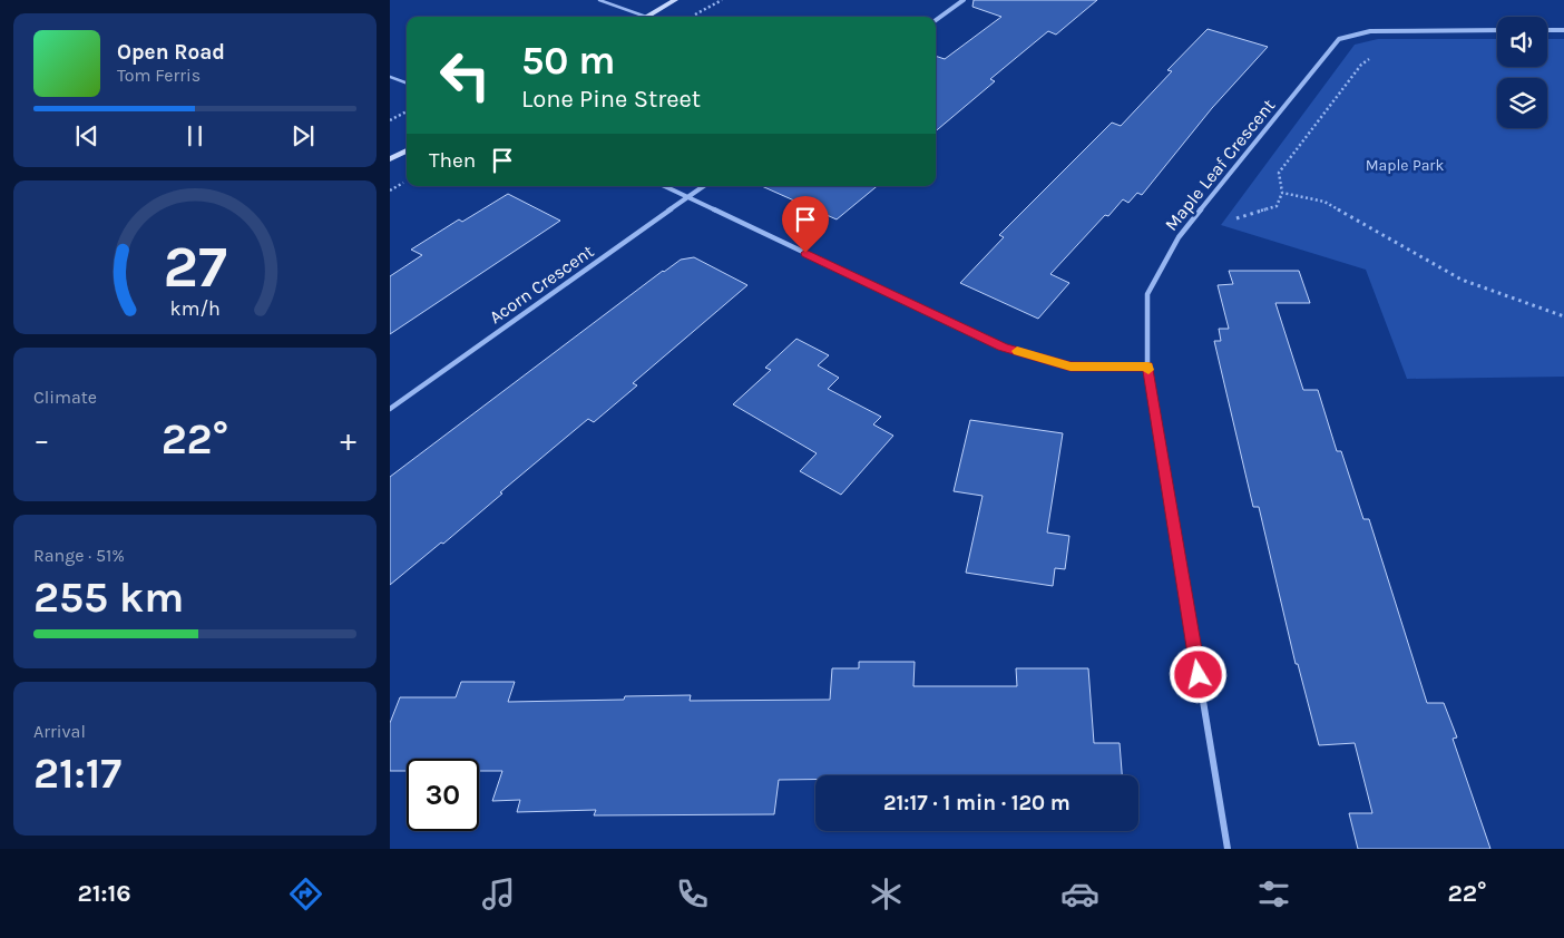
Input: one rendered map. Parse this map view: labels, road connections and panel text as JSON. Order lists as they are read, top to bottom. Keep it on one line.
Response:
{"streets":{"street":["Maple Leaf Crescent","Acorn Crescent"]},"parks":["Maple Park"],"page":{"turn":["50 m","Lone Pine Street"],"song":["Open Road","Tom Ferris"],"then":"Then","tile":["Climate",["Range · 51%","255 km"],["Arrival","21:17"]],"heat":["−","22°","+"],"limit":"30","trip":"21:17 · 1 min · 120 m","tabs":["21:16","22°"],"gauge":["27","km/h"]}}
